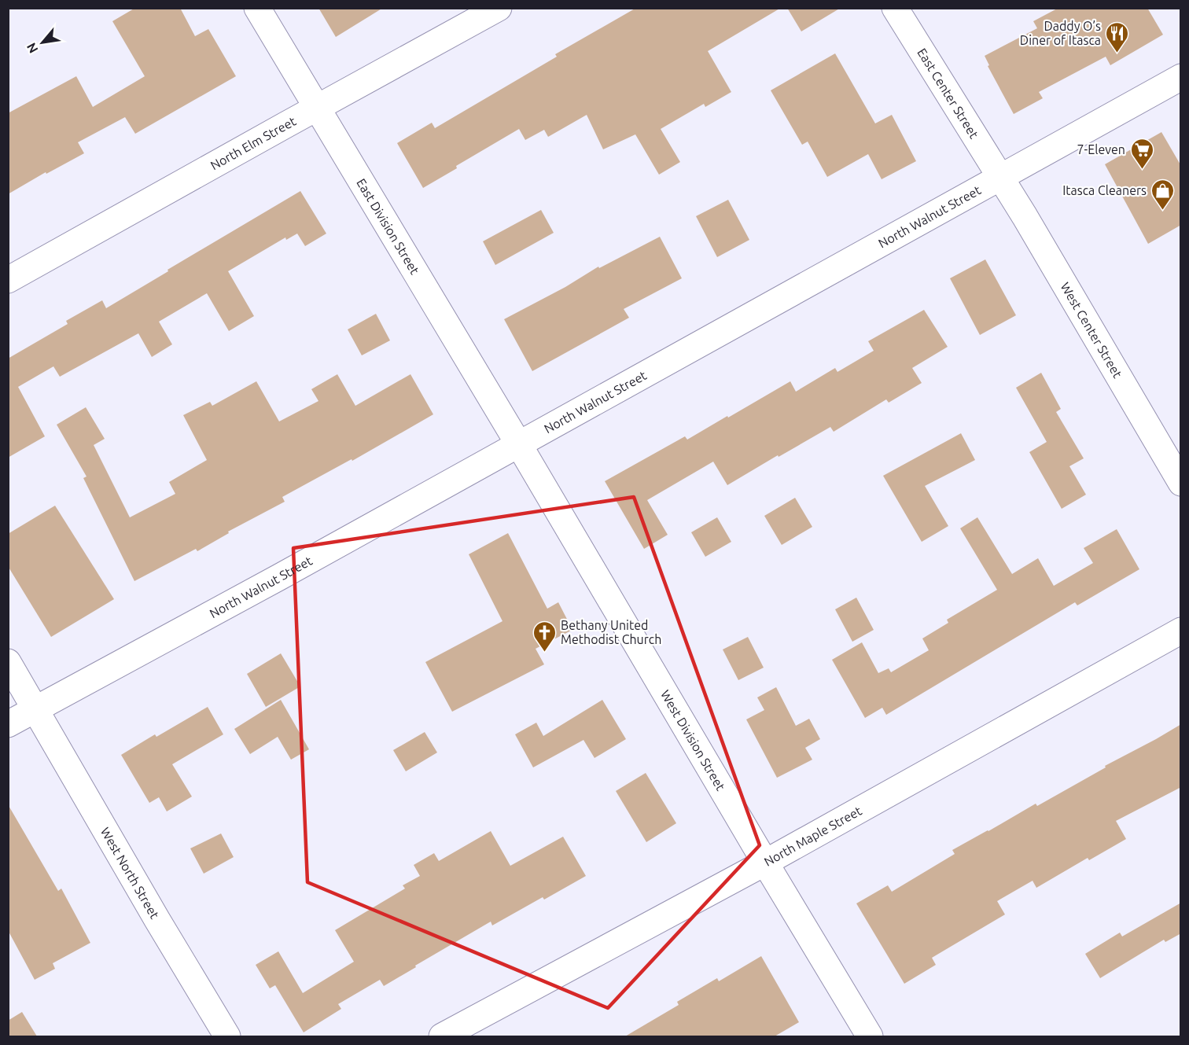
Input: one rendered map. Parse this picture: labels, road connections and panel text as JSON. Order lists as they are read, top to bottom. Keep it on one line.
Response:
{"streets":{"street":["East Center Street","North Elm Street","North Walnut Street","East Division Street","West Center Street","West Division Street","North Maple Street","West North Street"]},"crossings":[["East Center Street","North Walnut Street"],["East Center Street","West Center Street"],["North Elm Street","East Division Street"],["North Walnut Street","East Division Street"],["North Walnut Street","West Center Street"],["North Walnut Street","West Division Street"],["North Walnut Street","West North Street"],["East Division Street","West Division Street"],["West Division Street","North Maple Street"]],"places":{"restaurant":["Daddy O’s Diner of Itasca"],"supermarket":["7-Eleven"],"shop":["Itasca Cleaners"],"church":["Bethany United Methodist Church"]},"north":"bottom left"}
